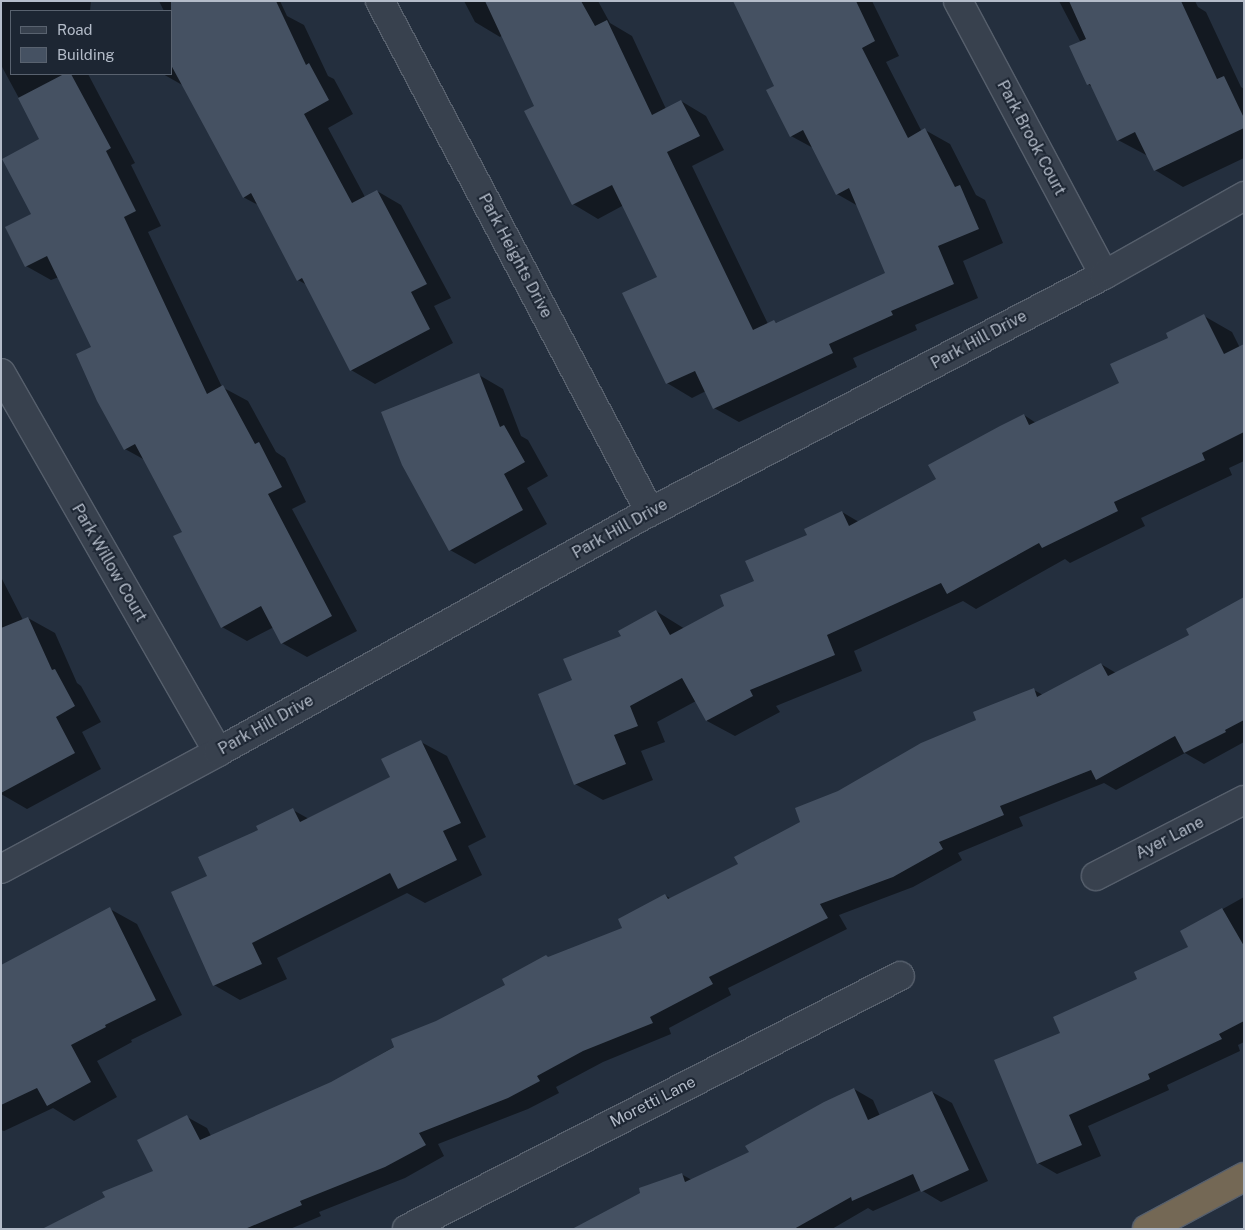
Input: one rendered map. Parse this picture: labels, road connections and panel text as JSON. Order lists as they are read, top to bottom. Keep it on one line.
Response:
{"streets":{"street":["Park Brook Court","Park Heights Drive","Park Hill Drive","Park Willow Court","Ayer Lane","Moretti Lane"]},"crossings":[["Park Brook Court","Park Hill Drive"],["Park Heights Drive","Park Hill Drive"],["Park Hill Drive","Park Willow Court"]],"legend":["Road","Building"]}
